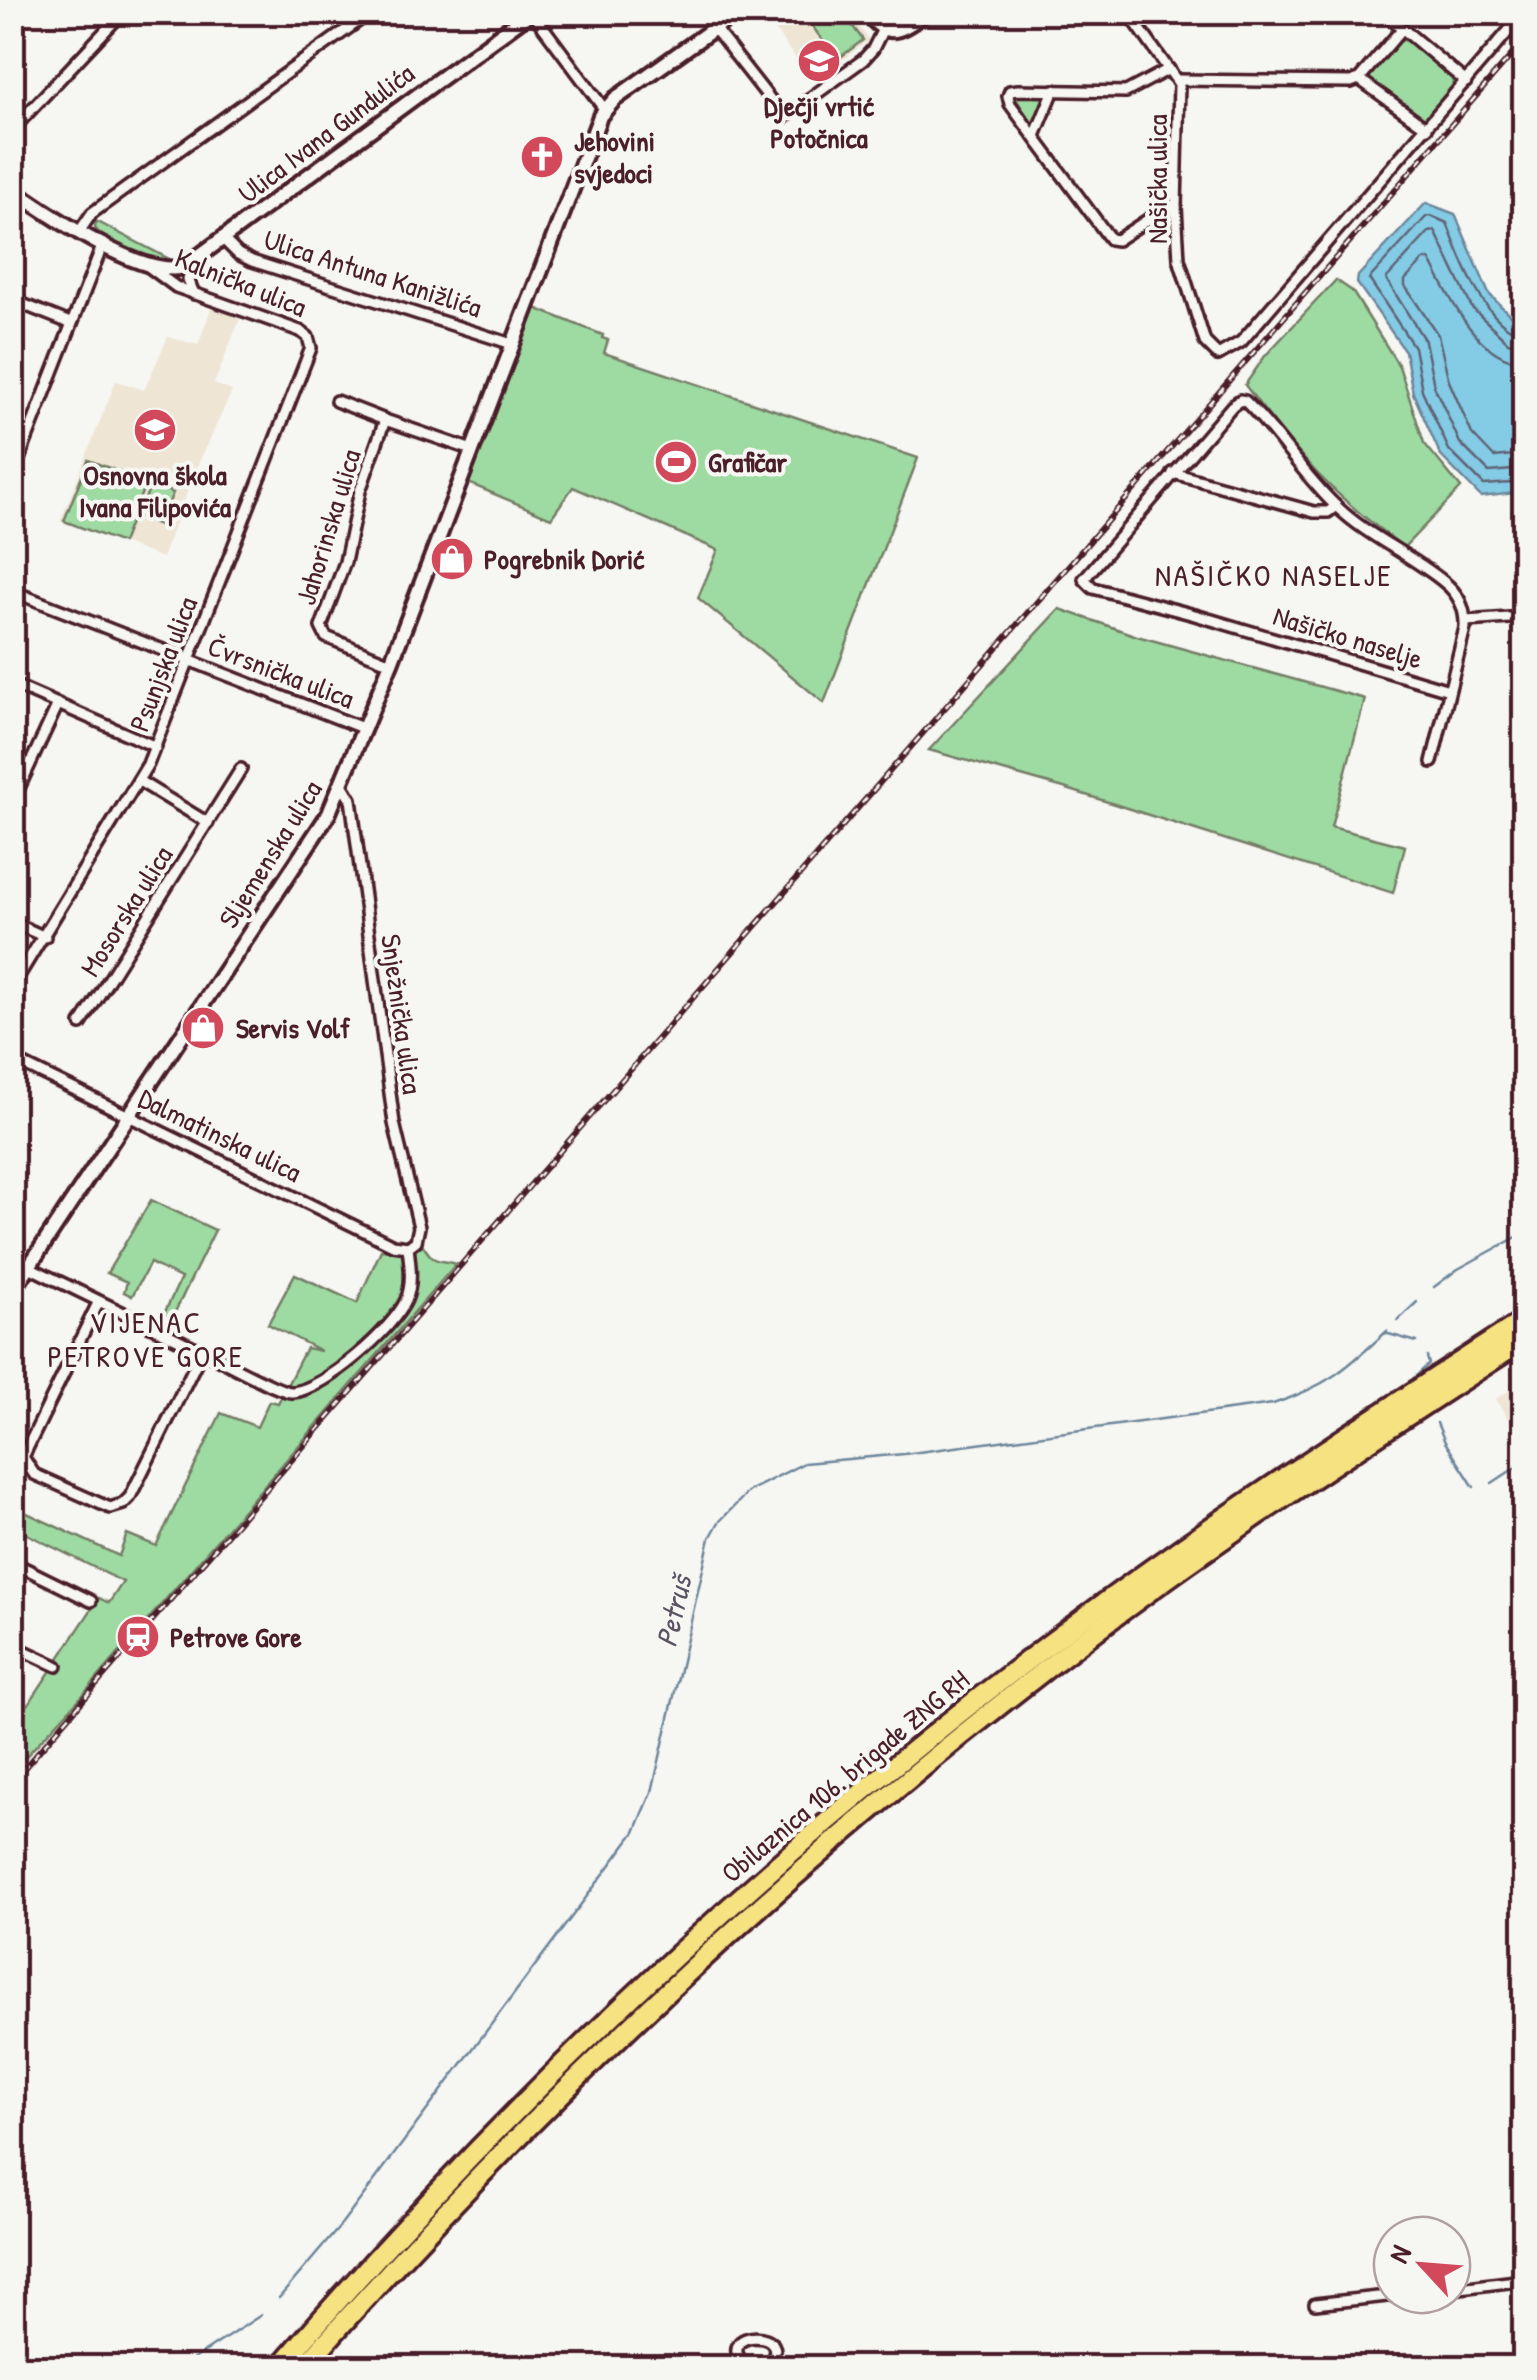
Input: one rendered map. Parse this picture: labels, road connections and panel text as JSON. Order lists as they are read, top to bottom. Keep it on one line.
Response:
{"streets":{"highway":["Obilaznica 106. brigade ZNG RH"],"street":["Ulica Ivana Gundulića","Našička ulica","Ulica Antuna Kanižlića","Kalnička ulica","Jahorinska ulica","Našičko naselje","Psunjska ulica","Čvrsnička ulica","Sljemenska ulica","Mosorska ulica","Snježnička ulica","Dalmatinska ulica"]},"crossings":[["Ulica Ivana Gundulića","Ulica Antuna Kanižlića"],["Ulica Antuna Kanižlića","Sljemenska ulica"],["Kalnička ulica","Psunjska ulica"],["Jahorinska ulica","Sljemenska ulica"],["Psunjska ulica","Čvrsnička ulica"],["Čvrsnička ulica","Sljemenska ulica"],["Sljemenska ulica","Snježnička ulica"],["Sljemenska ulica","Dalmatinska ulica"],["Snježnička ulica","Dalmatinska ulica"]],"districts":["NAŠIČKO NASELJE","VIJENAC PETROVE GORE"],"water":["Petruš"],"places":{"school or university":["Dječji vrtić Potočnica","Osnovna škola Ivana Filipovića"],"church":["Jehovini svjedoci"],"sports":["Grafičar"],"shop":["Pogrebnik Dorić","Servis Volf"],"station":["Petrove Gore"]},"north":"top left"}
